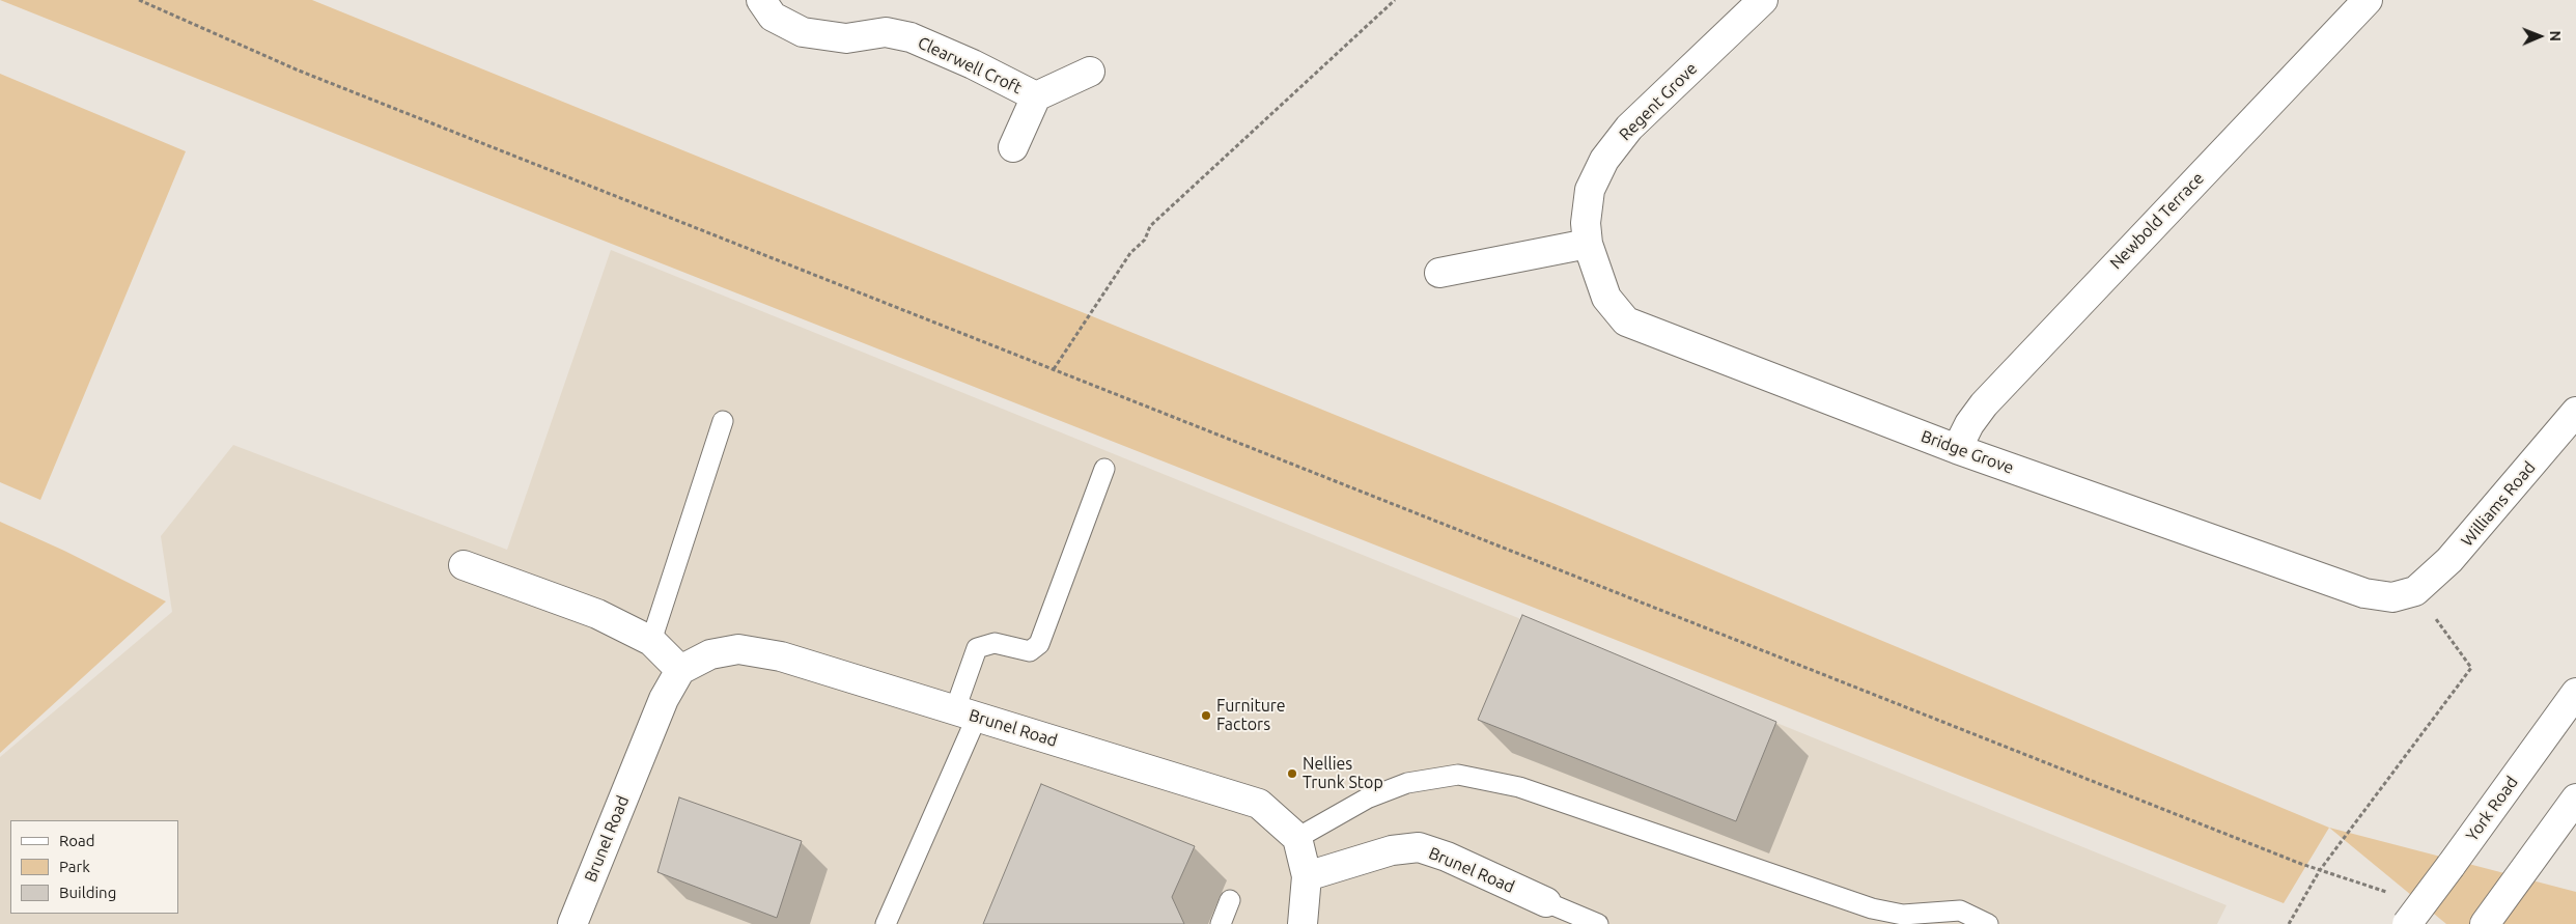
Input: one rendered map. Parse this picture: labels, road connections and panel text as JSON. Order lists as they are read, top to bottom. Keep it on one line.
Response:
{"streets":{"main road":["Clearwell Croft","Regent Grove","Newbold Terrace","Bridge Grove","Williams Road","Brunel Road","York Road"]},"crossings":[["Regent Grove","Bridge Grove"],["Newbold Terrace","Bridge Grove"],["Bridge Grove","Williams Road"]],"places":["Furniture Factors","Nellies Trunk Stop"],"legend":["Road","Park","Building"],"north":"right"}
